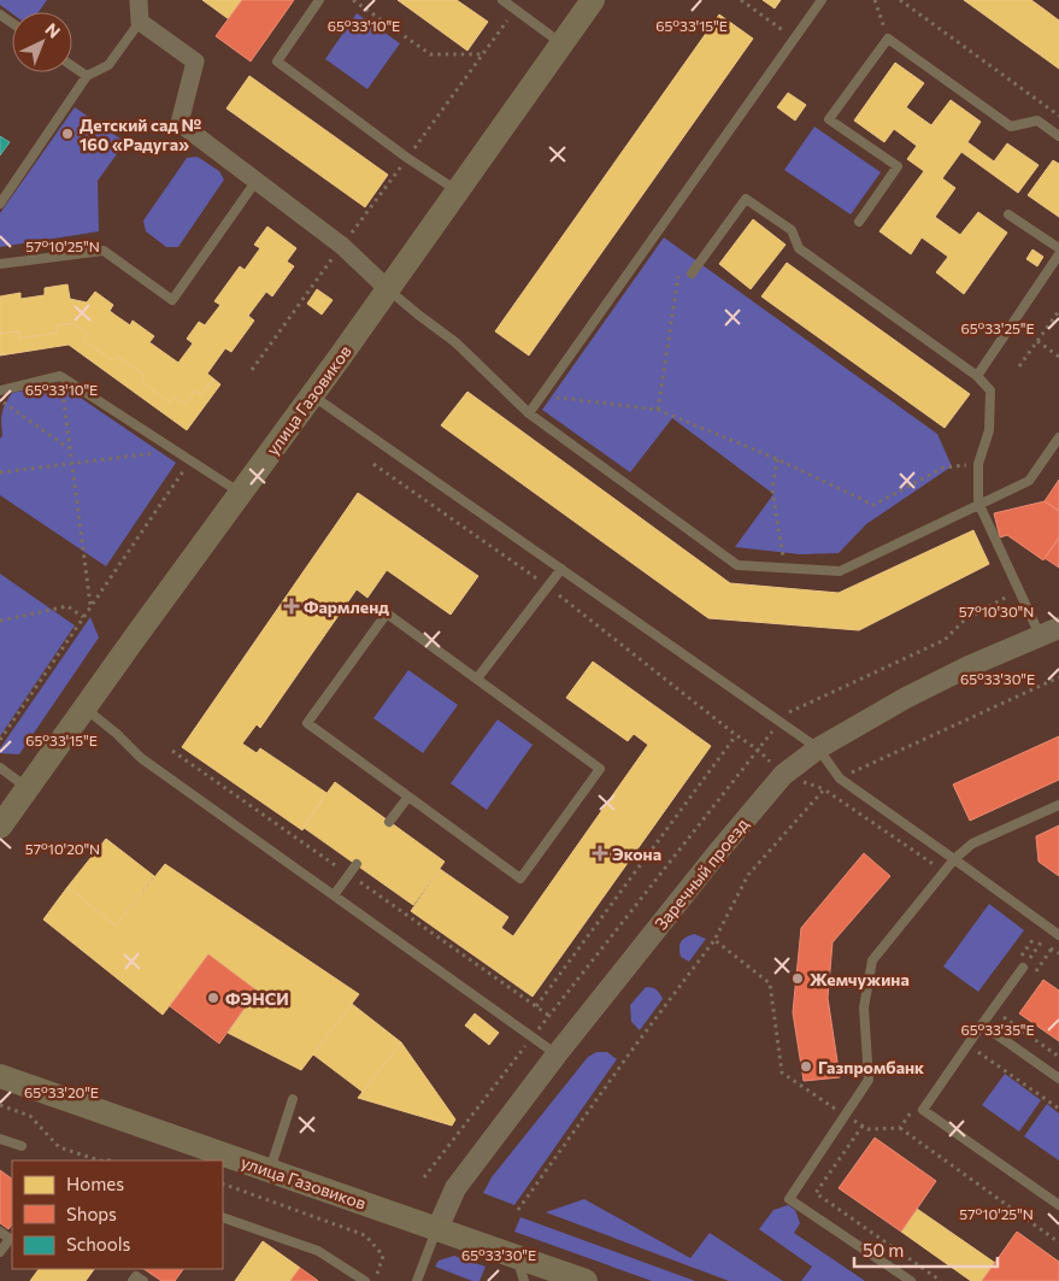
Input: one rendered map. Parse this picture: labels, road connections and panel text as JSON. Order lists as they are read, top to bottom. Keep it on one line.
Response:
{"streets":{"main road":["улица Газовиков"],"street":["Заречный проезд"]},"crossings":[["улица Газовиков","Заречный проезд"]],"places":{"other":["Детский сад № 160 «Радуга»","Жемчужина","ФЭНСИ","Газпромбанк"],"health":["Фармленд","Экона"]},"legend":["Homes","Shops","Schools"],"scale_bar":"50 m","north":"top right","coordinates":["65°33'10\"E","65°33'15\"E","57°10'25\"N","65°33'25\"E","57°10'30\"N","65°33'30\"E","57°10'20\"N","65°33'35\"E","65°33'20\"E"]}
